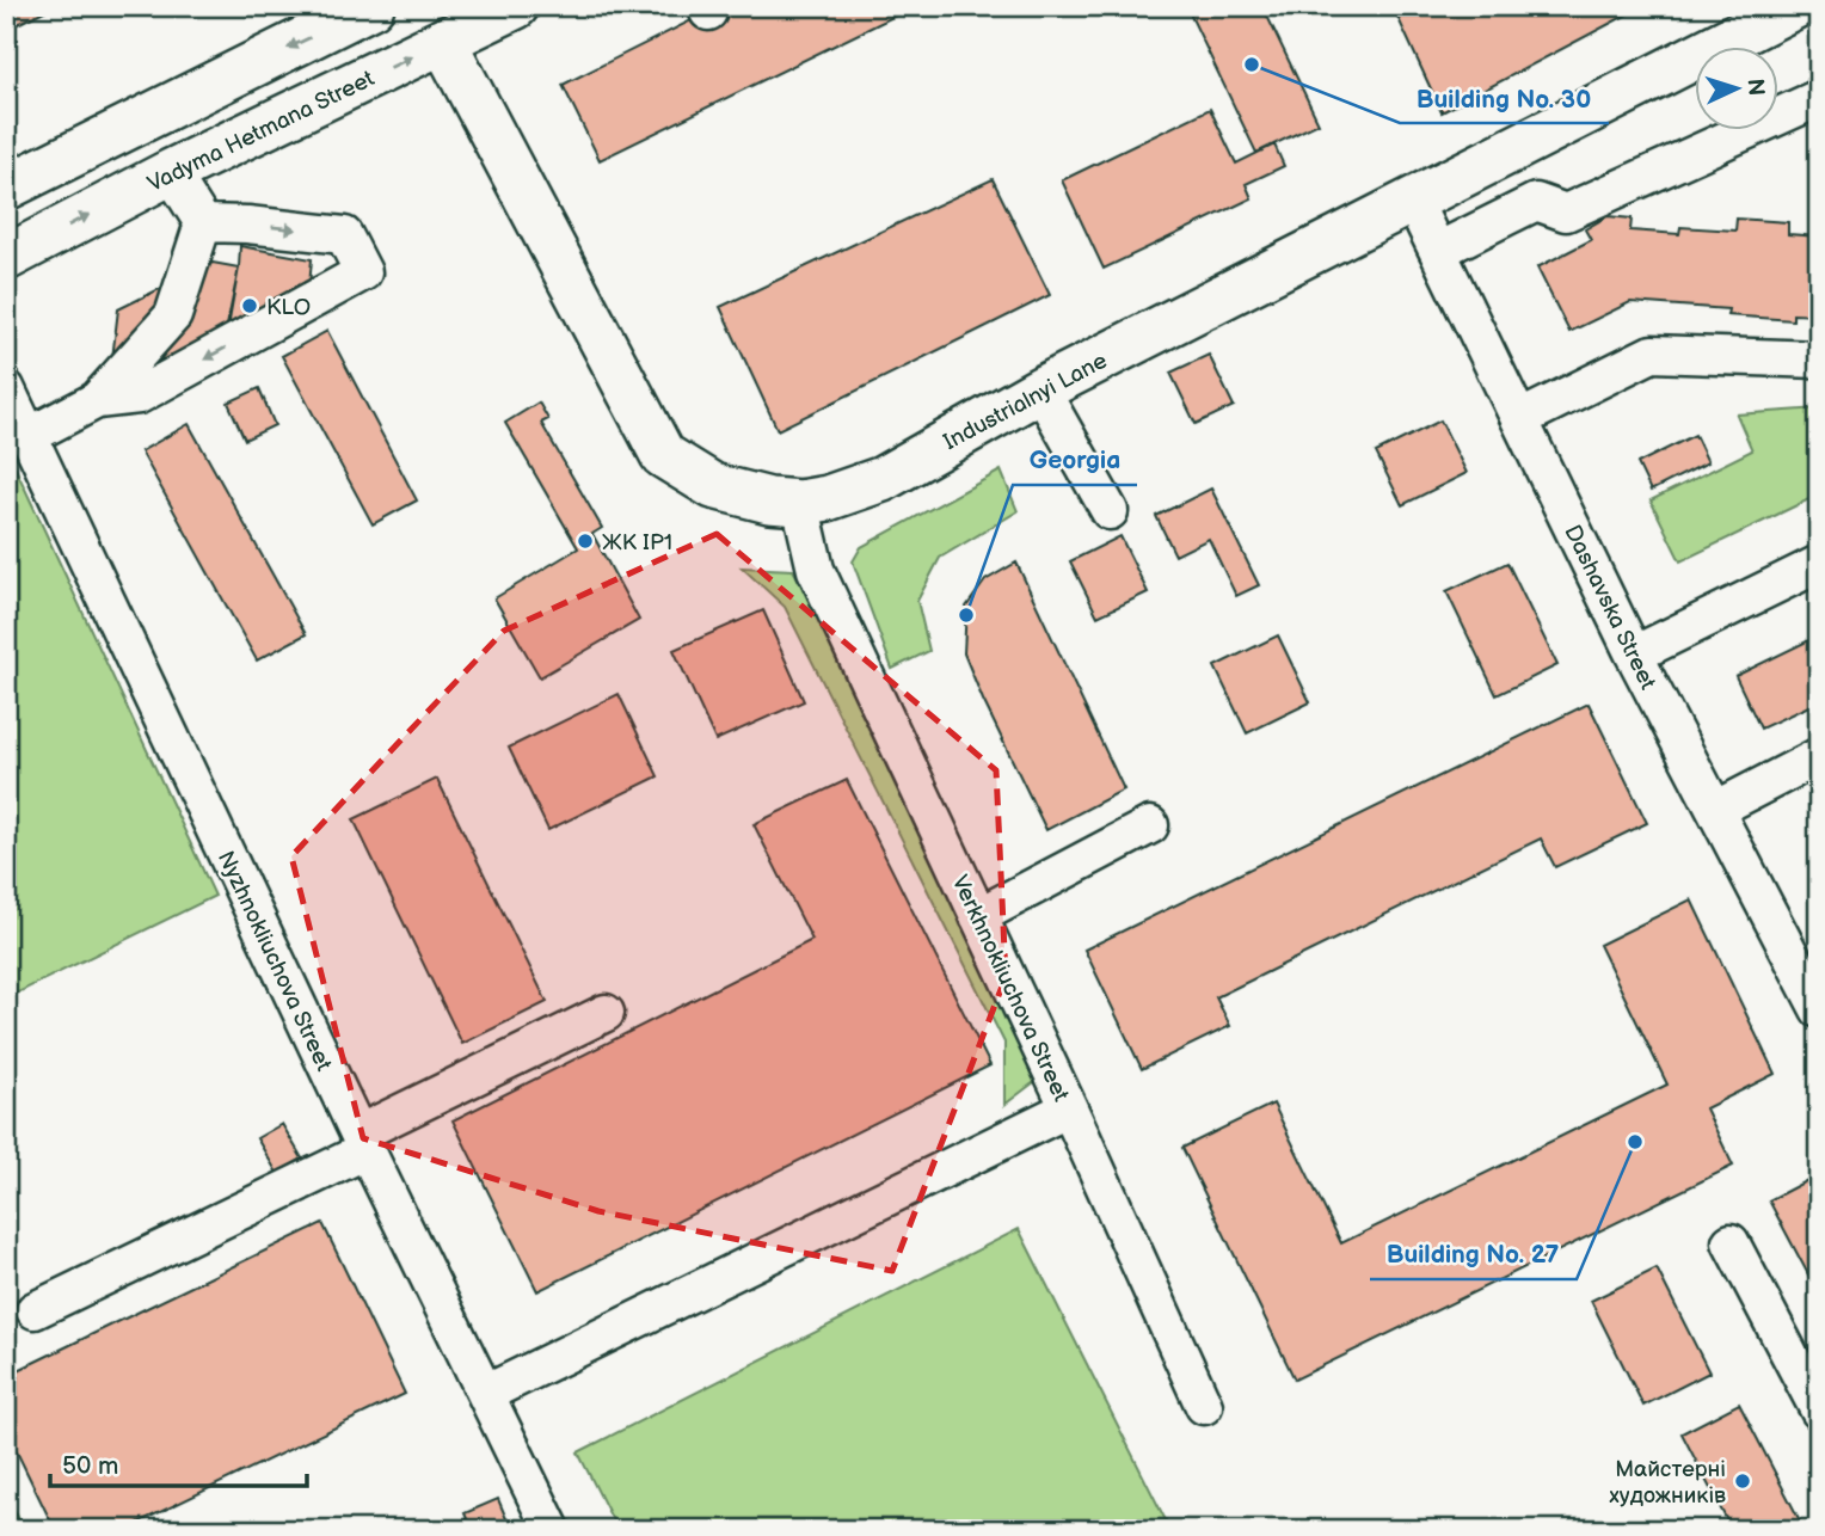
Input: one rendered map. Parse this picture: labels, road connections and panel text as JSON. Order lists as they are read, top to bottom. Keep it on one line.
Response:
{"streets":{"main road":["Vadyma Hetmana Street","Industrialnyi Lane"],"street":["Dashavska Street","Nyzhnokliuchova Street","Verkhnokliuchova Street"]},"crossings":[["Vadyma Hetmana Street","Industrialnyi Lane"],["Industrialnyi Lane","Dashavska Street"],["Industrialnyi Lane","Verkhnokliuchova Street"],["Nyzhnokliuchova Street","Verkhnokliuchova Street"]],"places":["Building No. 30","KLO","ЖК IP1","Georgia","Building No. 27","Майстерні художників"],"scale_bar":"50 m","north":"right"}
